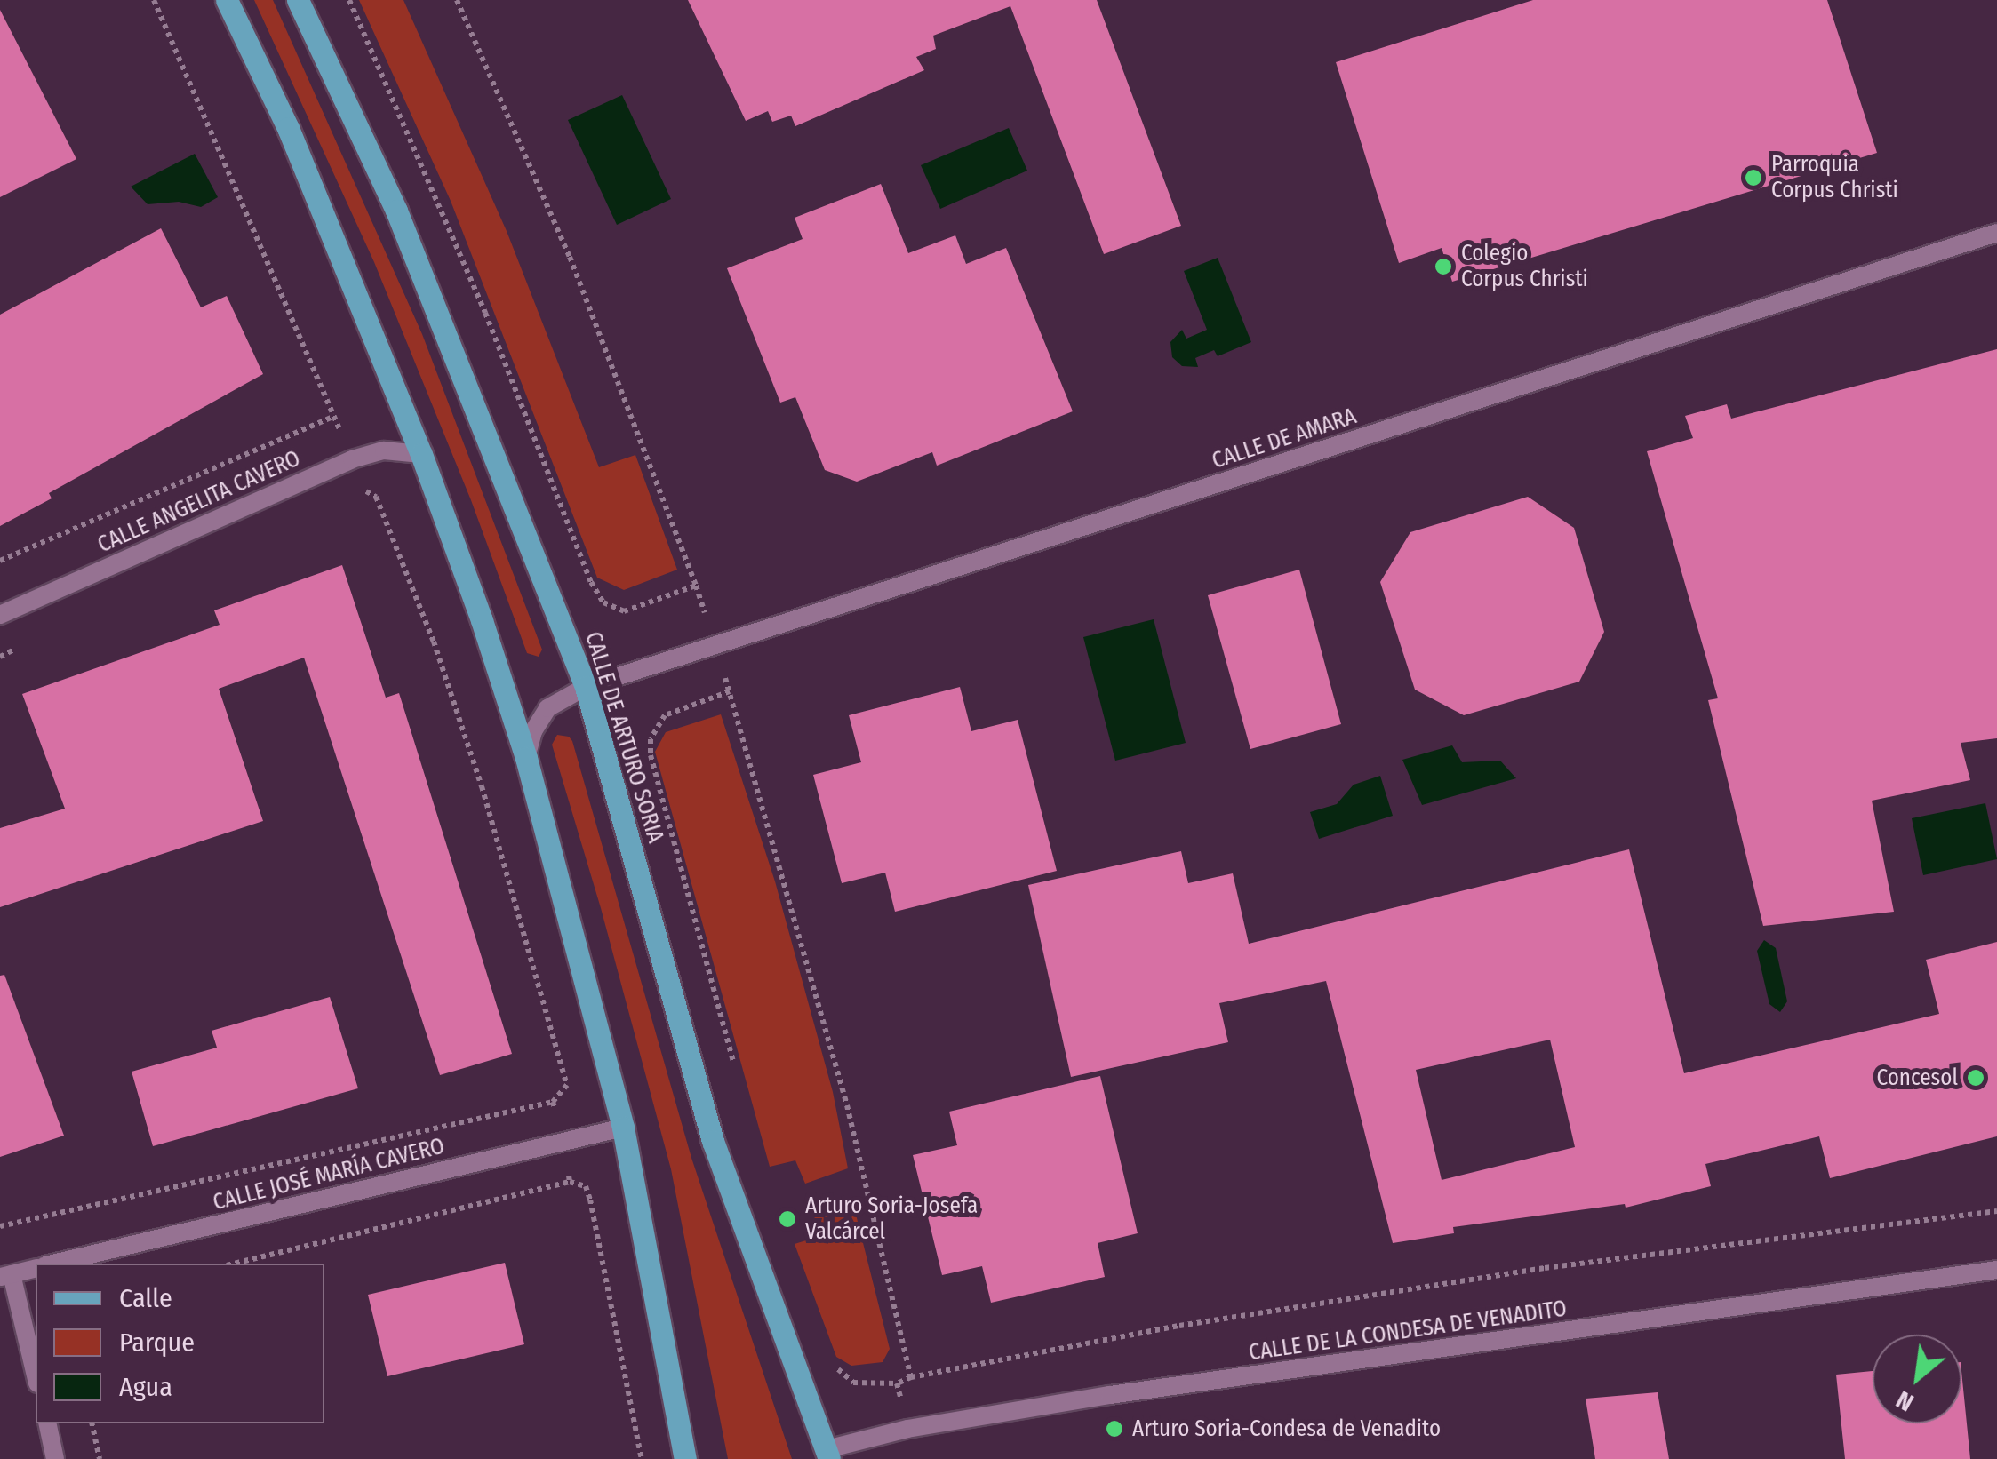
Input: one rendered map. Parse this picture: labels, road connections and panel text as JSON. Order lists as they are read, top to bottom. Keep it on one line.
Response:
{"streets":{"main road":["CALLE DE ARTURO SORIA"],"street":["CALLE DE AMARA","CALLE ANGELITA CAVERO","CALLE JOSÉ MARÍA CAVERO","CALLE DE LA CONDESA DE VENADITO"]},"crossings":[["CALLE DE AMARA","CALLE DE ARTURO SORIA"],["CALLE DE ARTURO SORIA","CALLE DE LA CONDESA DE VENADITO"]],"places":["Parroquia Corpus Christi","Colegio Corpus Christi","Concesol","Arturo Soria-Josefa Valcárcel","Arturo Soria-Condesa de Venadito"],"legend":["Calle","Parque","Agua"],"north":"bottom left"}
